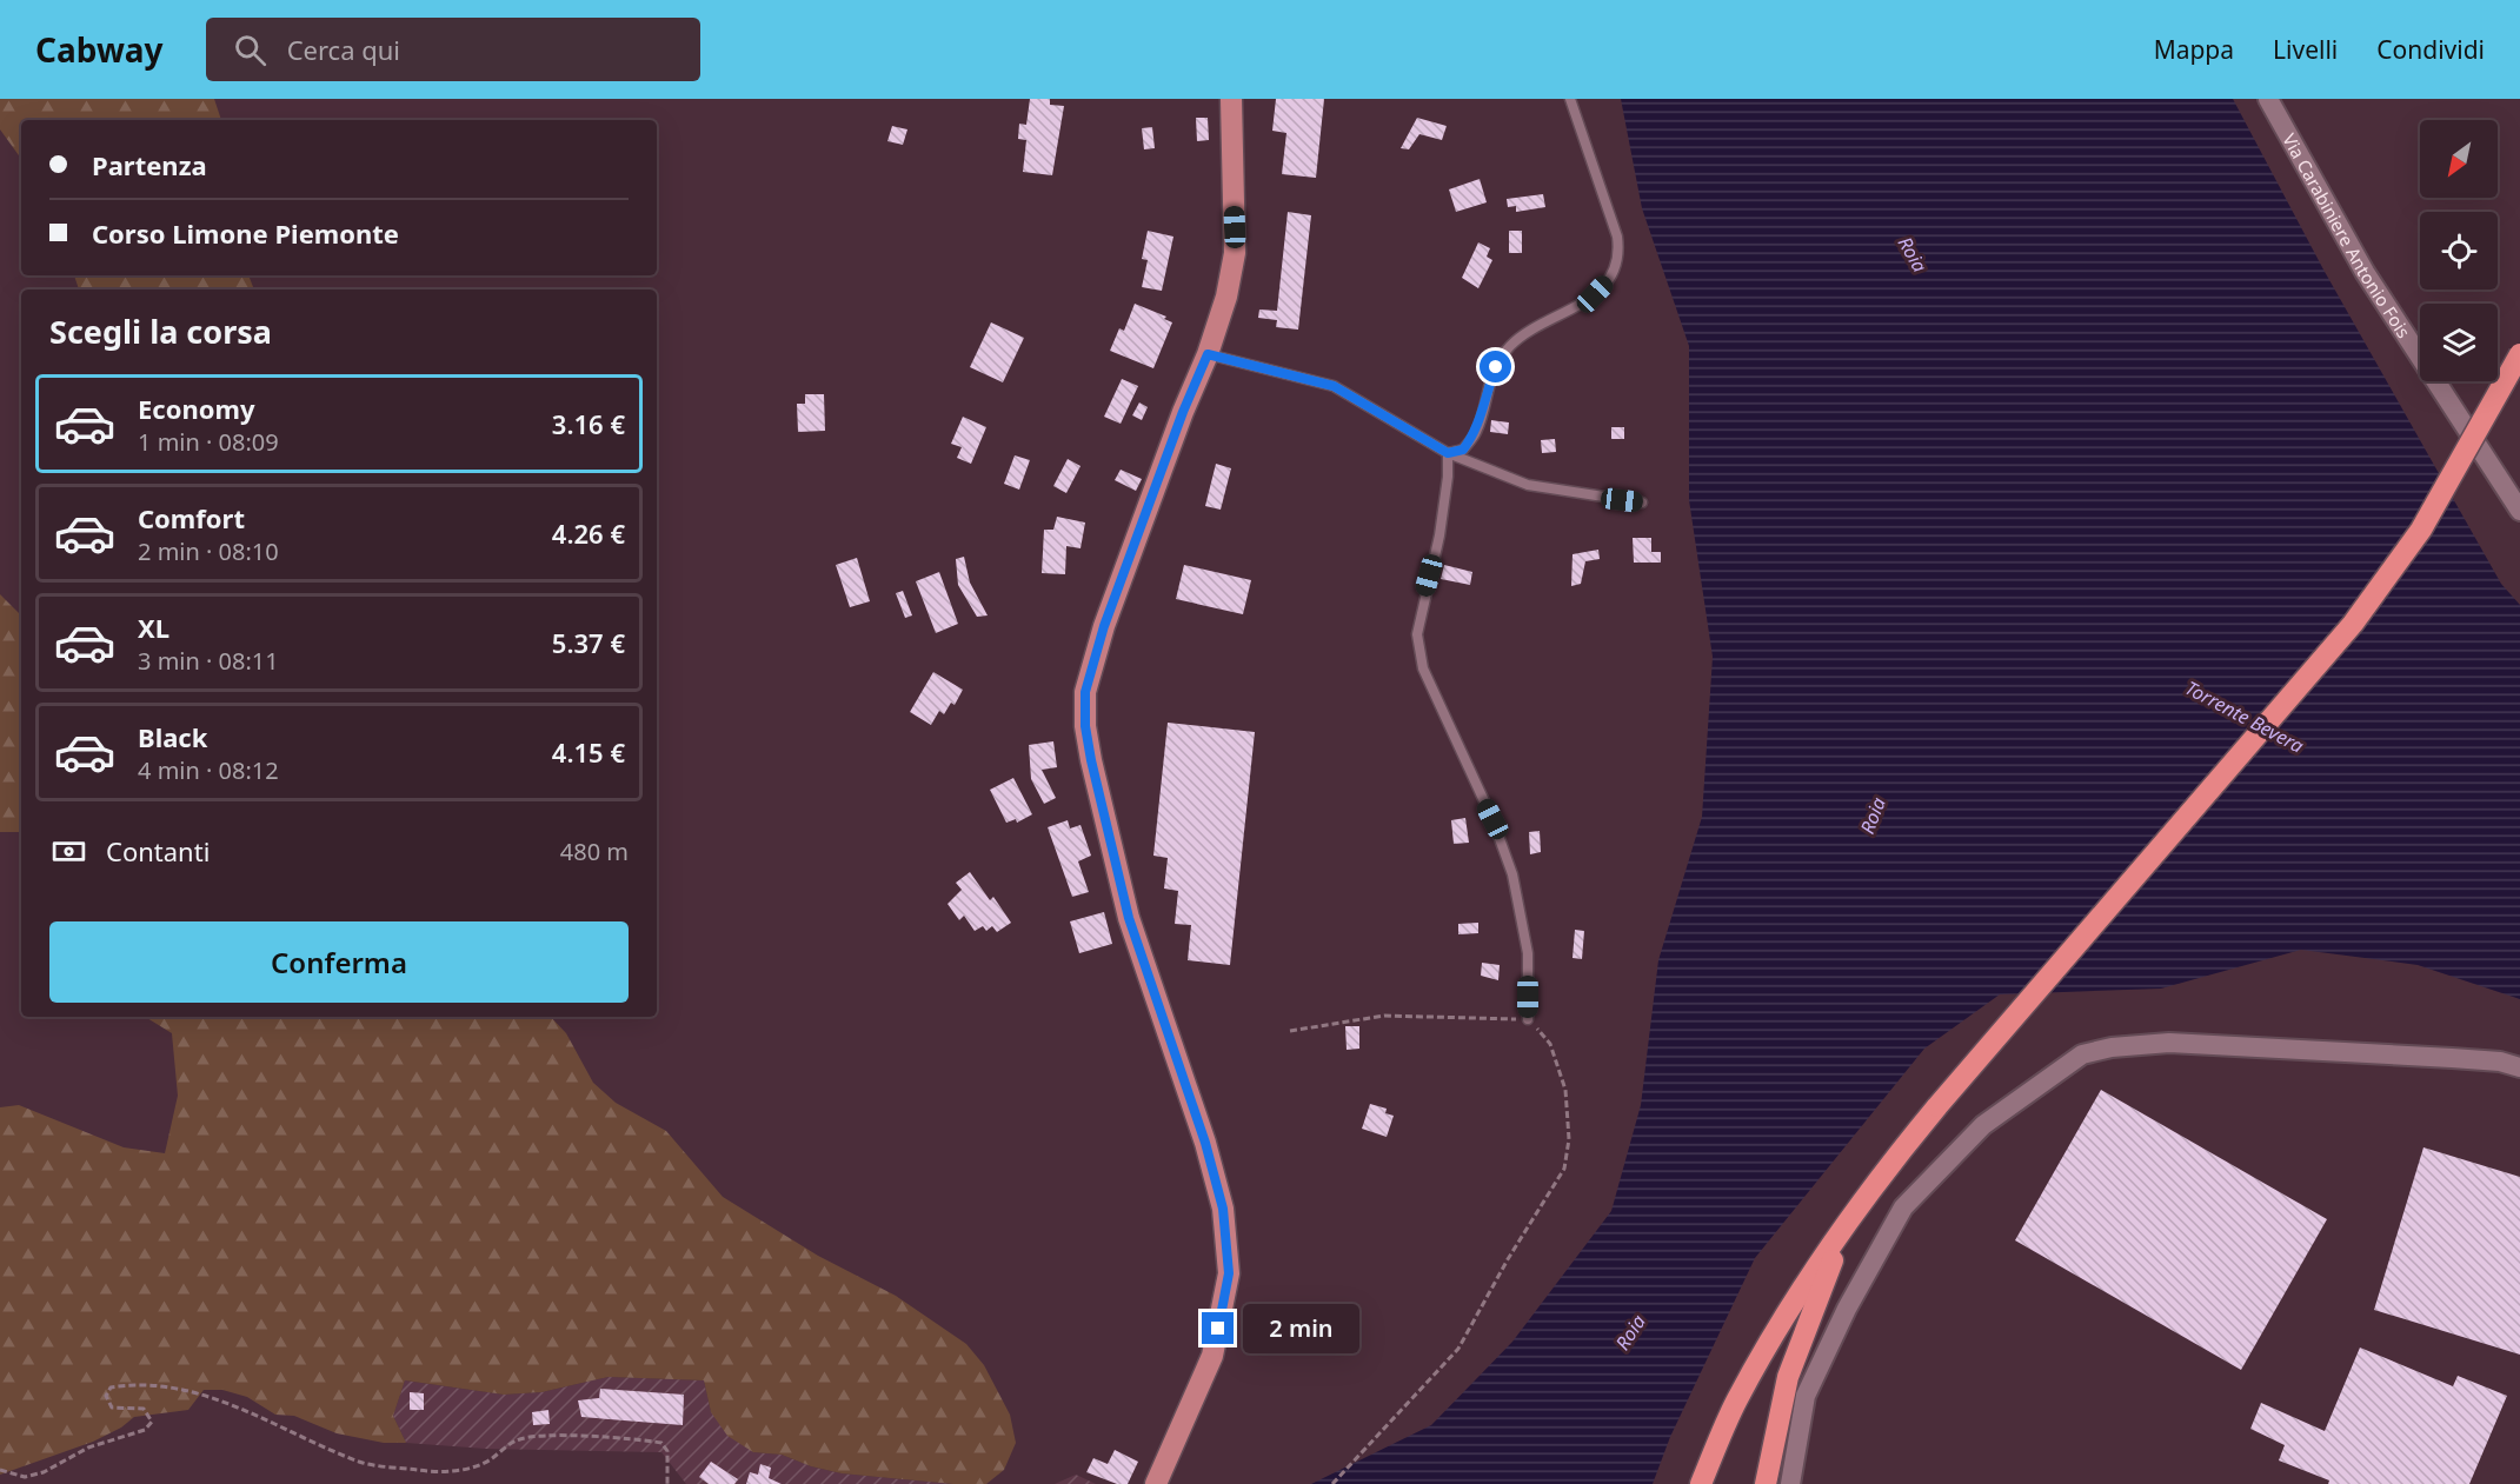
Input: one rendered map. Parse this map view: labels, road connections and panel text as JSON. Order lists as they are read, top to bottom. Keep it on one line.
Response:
{"streets":{"street":["Via Carabiniere Antonio Fois"]},"water":["Roia","Torrente Bevera"],"north":"bottom left","page":{"header":"Cabway","search":"Cerca qui","nav":["Mappa","Livelli","Condividi"],"banner":["Partenza","Corso Limone Piemonte"],"heading":"Scegli la corsa","list":[{"name":"Economy","note":"1 min · 08:09","value":"3.16 €"},{"name":"Comfort","note":"2 min · 08:10","value":"4.26 €"},{"name":"XL","note":"3 min · 08:11","value":"5.37 €"},{"name":"Black","note":"4 min · 08:12","value":"4.15 €"}],"pay":["Contanti","480 m"],"buttons":"Conferma","bubble":"2 min"}}
